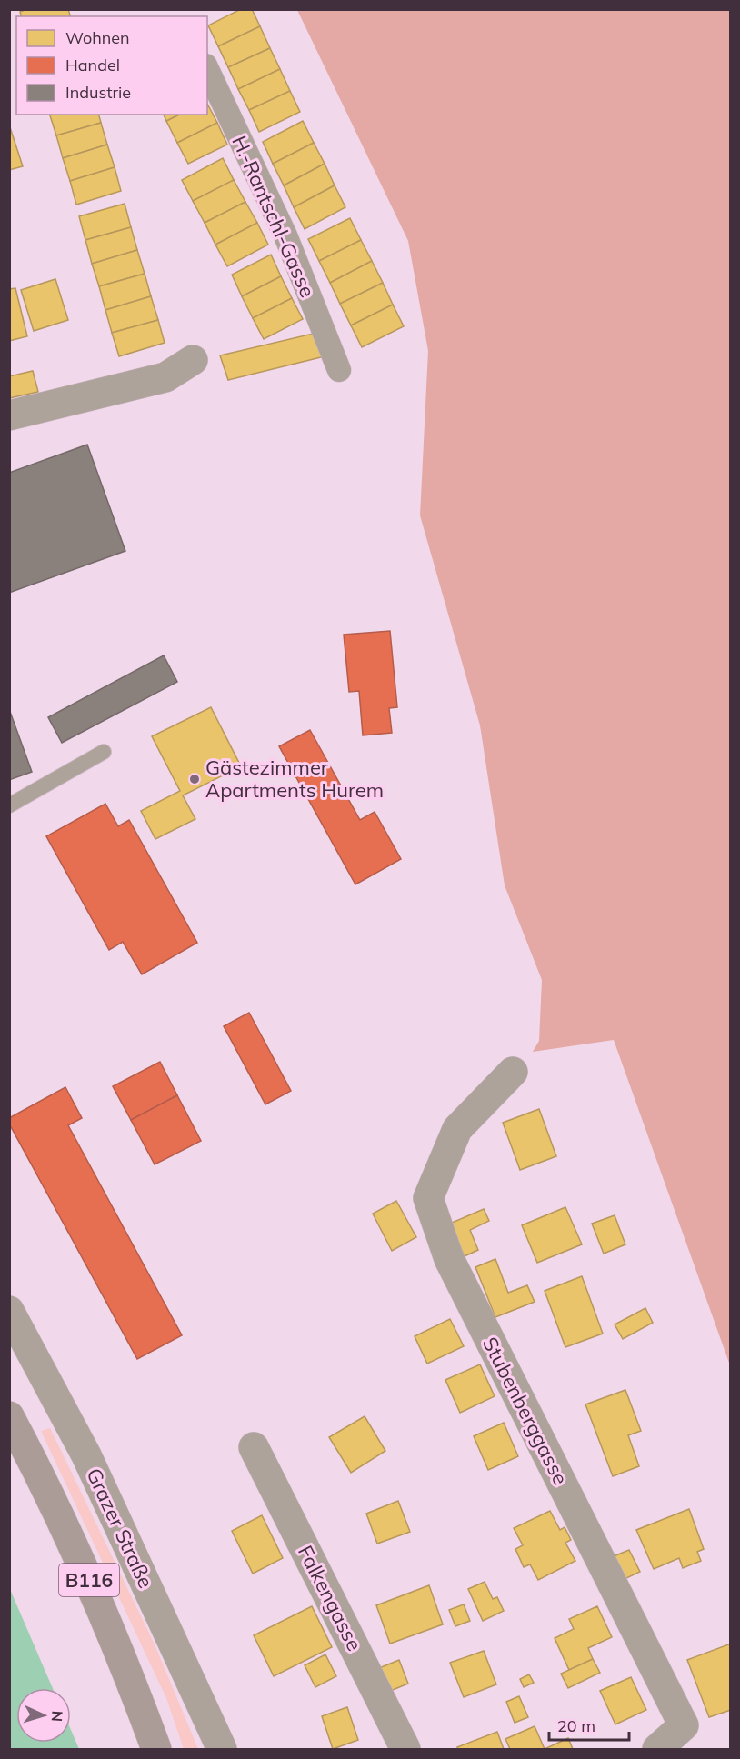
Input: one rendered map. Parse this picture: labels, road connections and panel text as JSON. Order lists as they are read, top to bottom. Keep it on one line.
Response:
{"streets":{"main road":["B116"],"street":["H.-Rantschl-Gasse","Stubenberggasse","Grazer Straße","Falkengasse"]},"places":["Gästezimmer Apartments Hurem"],"legend":["Wohnen","Handel","Industrie"],"scale_bar":"20 m","north":"right"}
